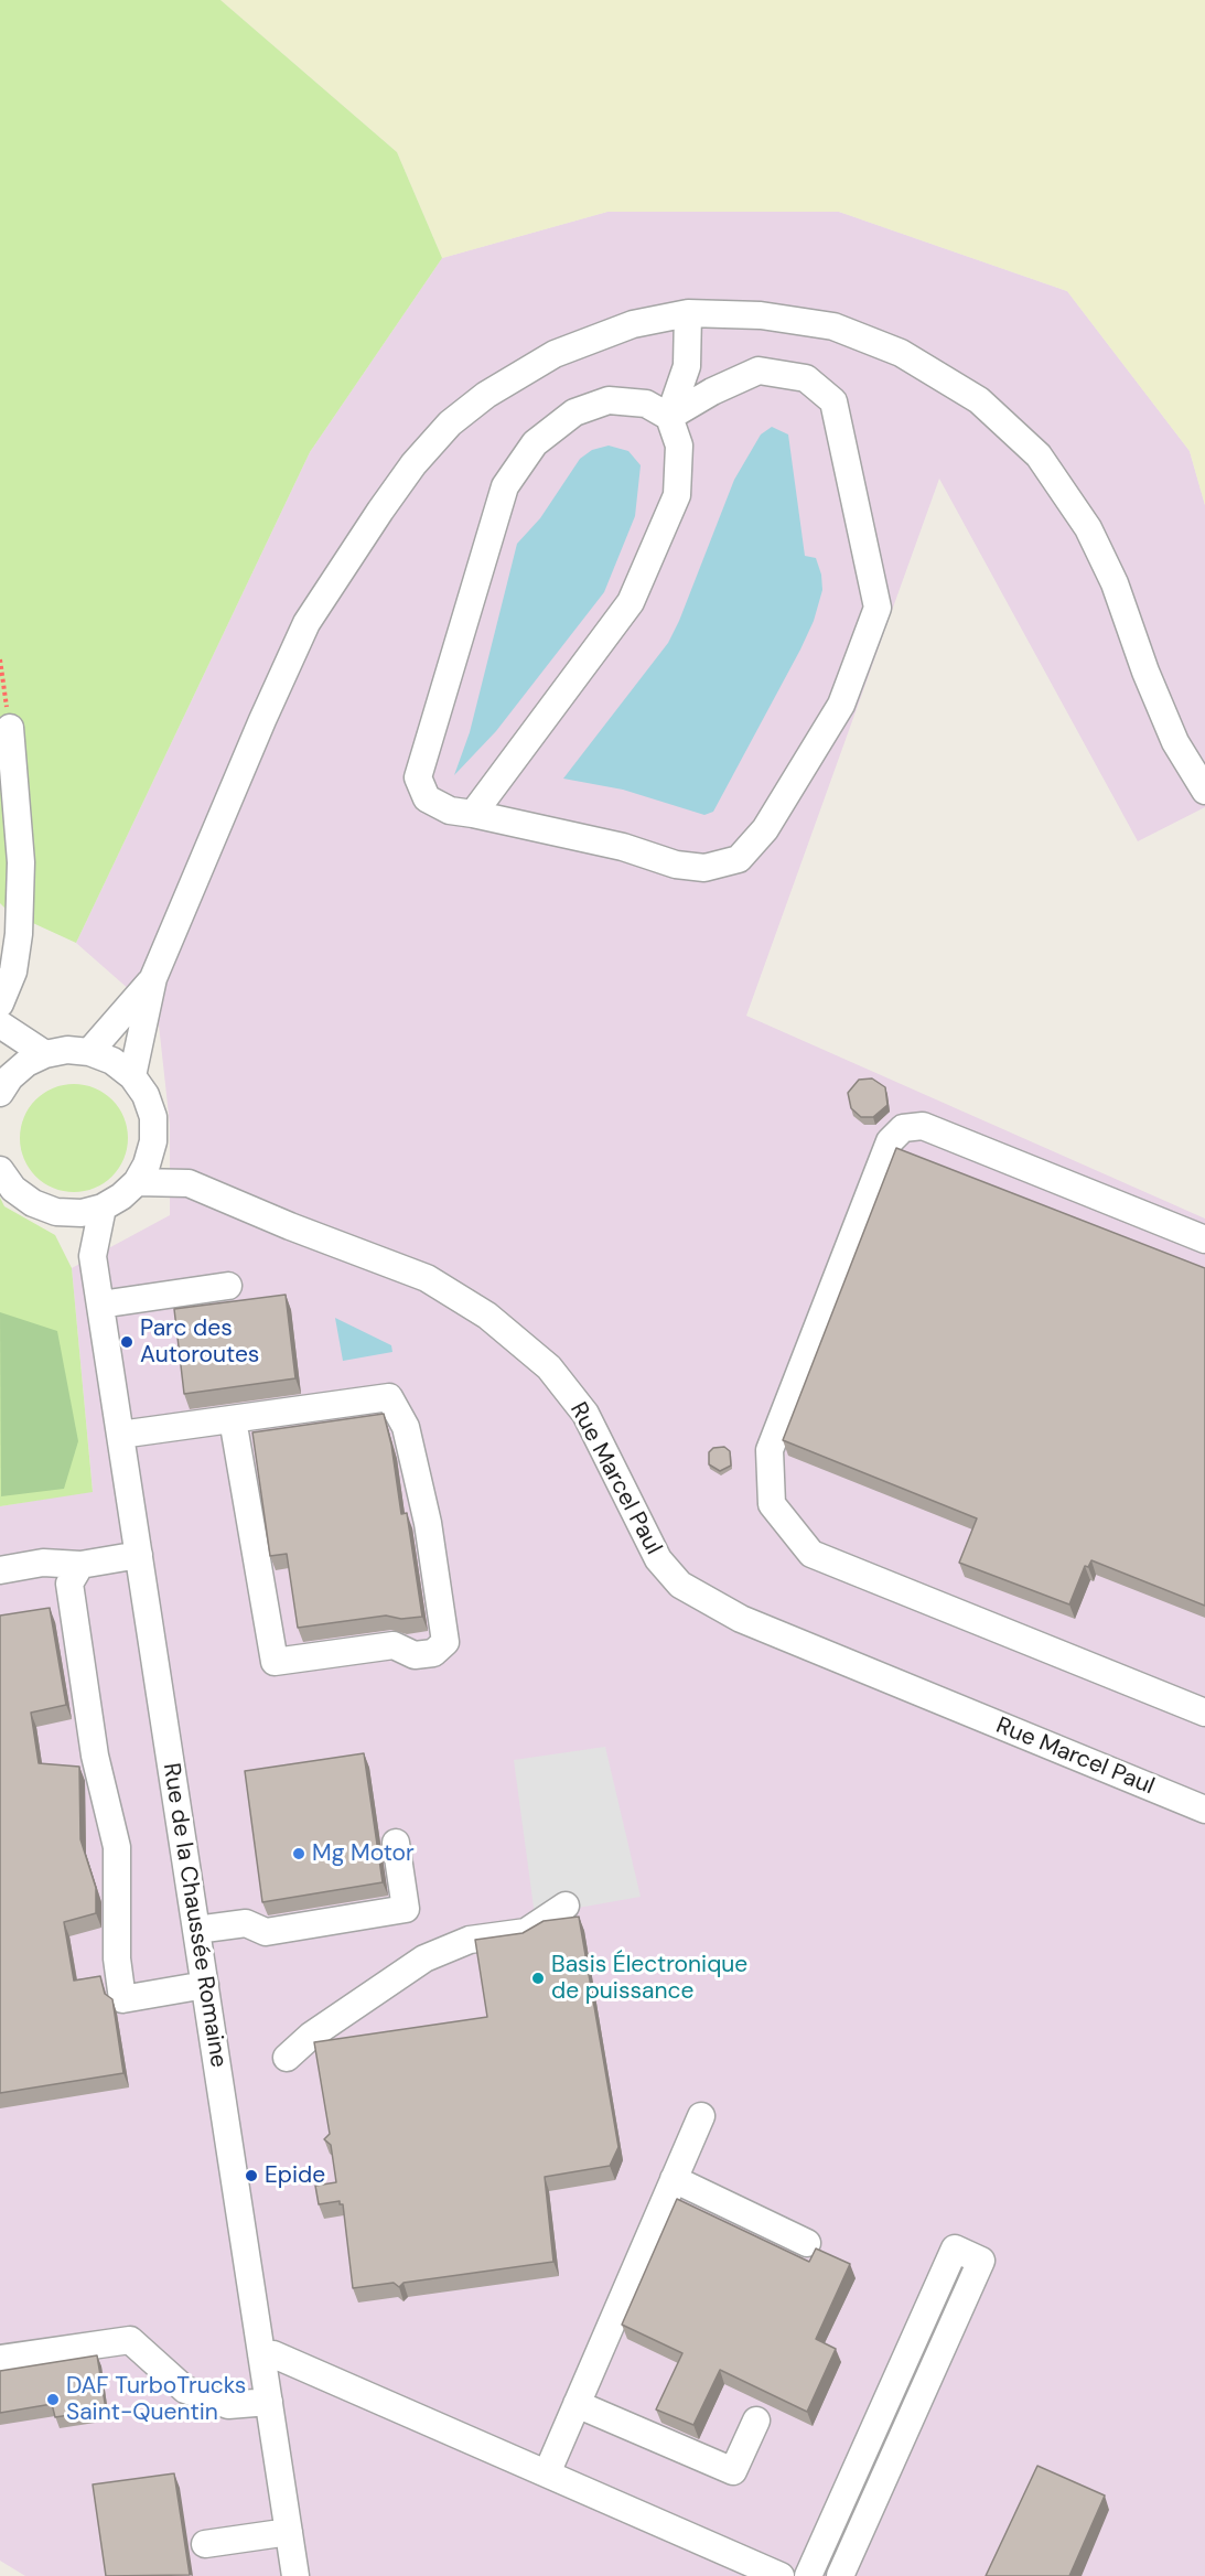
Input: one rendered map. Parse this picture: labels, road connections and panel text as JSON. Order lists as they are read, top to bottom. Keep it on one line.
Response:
{"streets":{"street":["Rue Marcel Paul","Rue de la Chaussée Romaine"]},"places":["Parc des Autoroutes","Mg Motor","Basis Électronique de puissance","Epide","DAF TurboTrucks Saint-Quentin"]}
